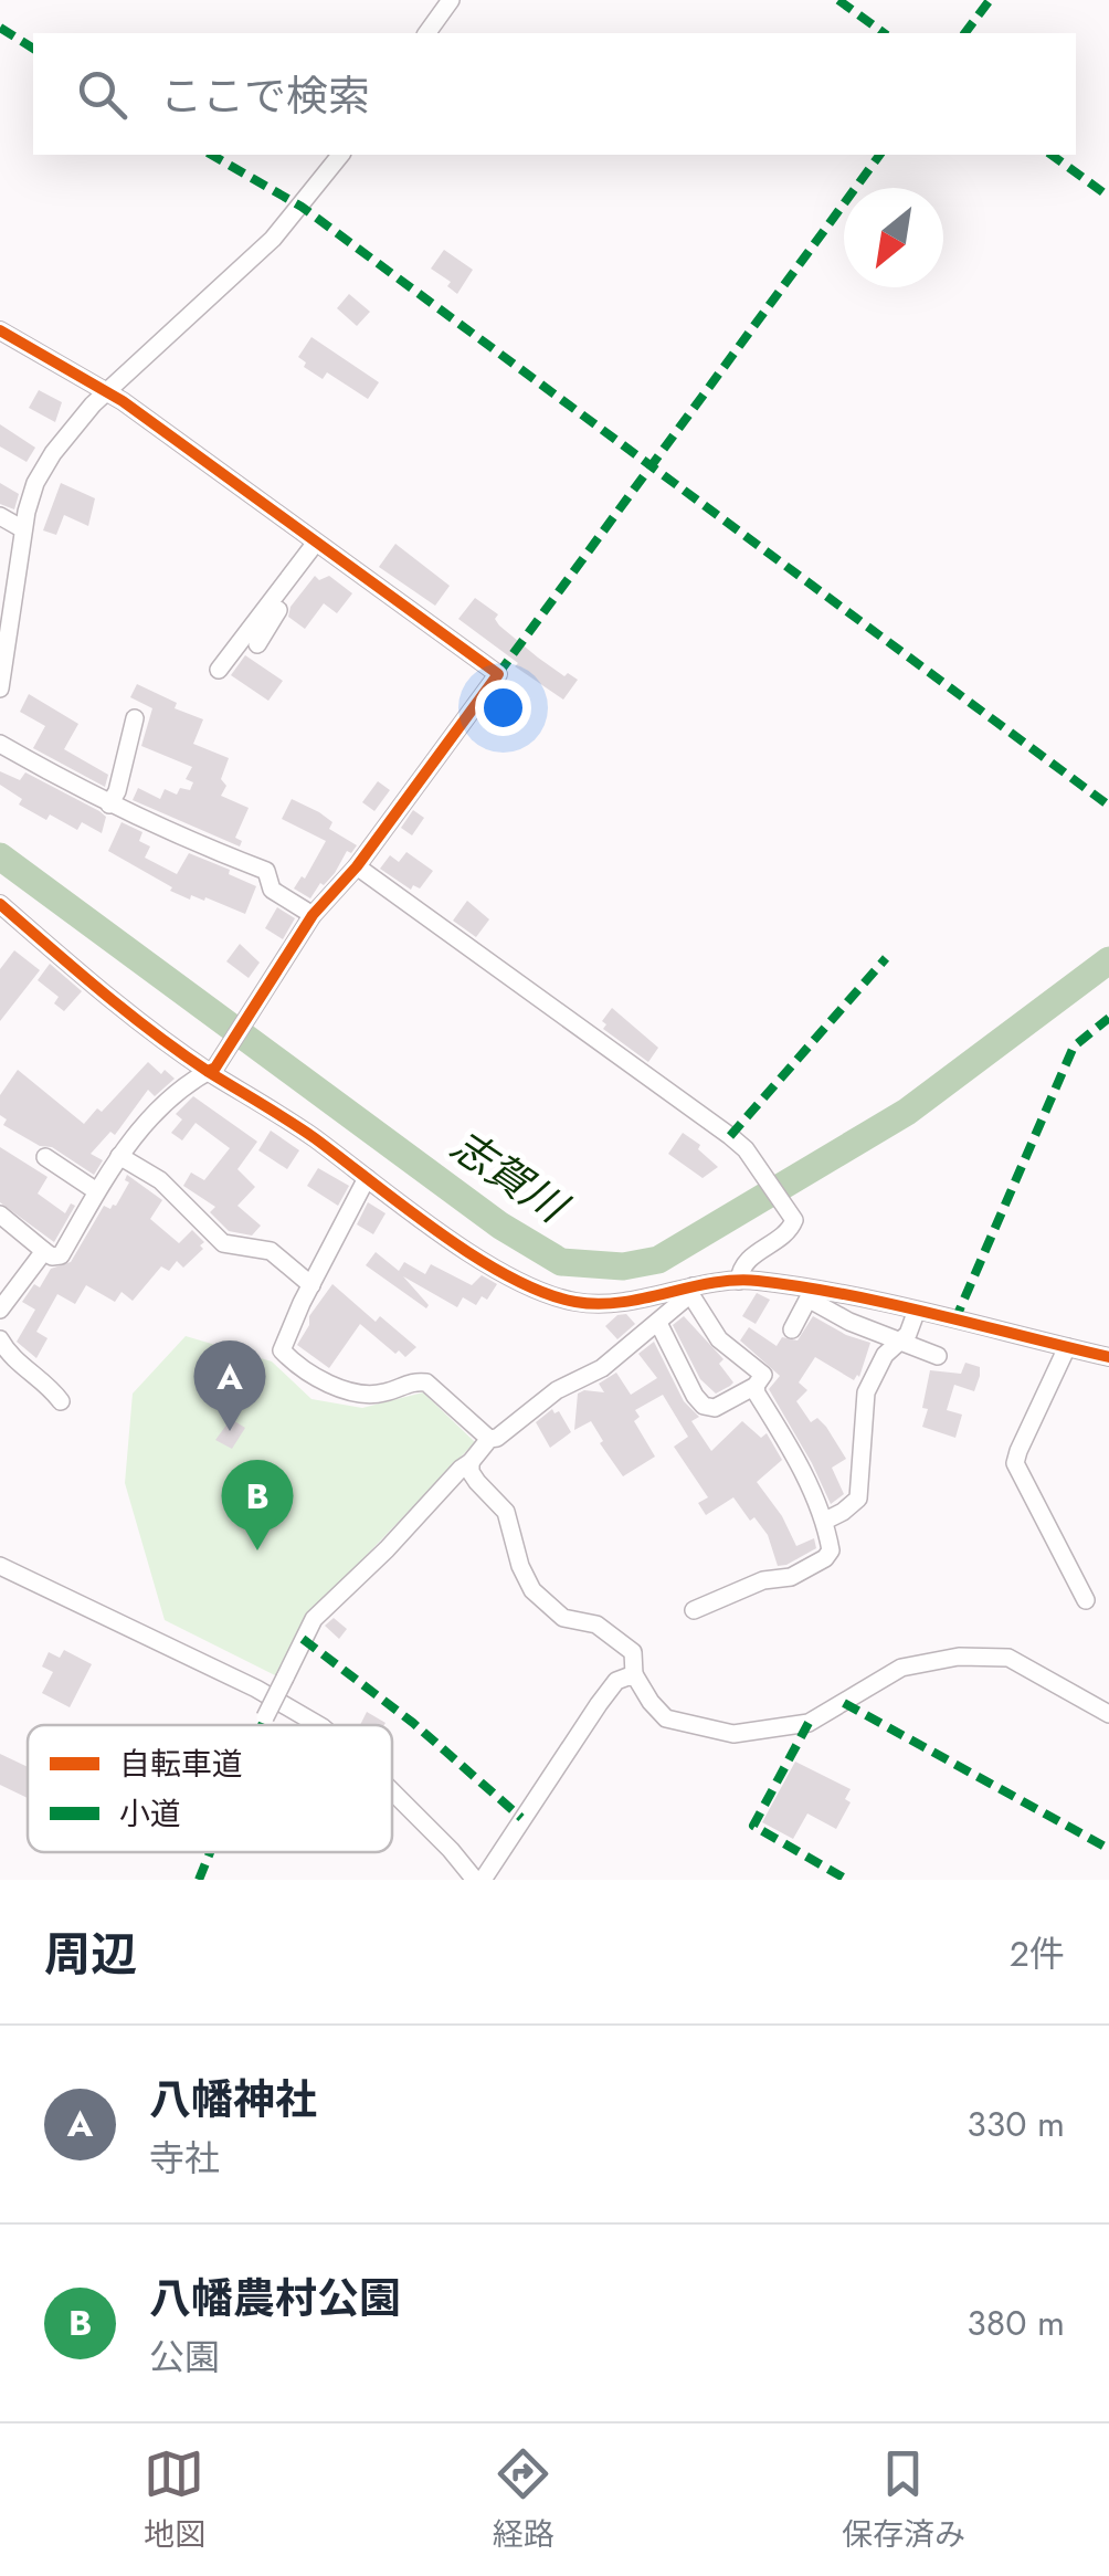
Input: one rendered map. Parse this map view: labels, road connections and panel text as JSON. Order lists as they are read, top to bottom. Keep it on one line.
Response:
{"water":["志賀川"],"legend":["自転車道","小道"],"north":"bottom left","page":{"search":"ここで検索","pins":["A","B"],"heading":["周辺","2件"],"list":[{"mark":"A","name":"八幡神社","note":"寺社","value":"330 m"},{"mark":"B","name":"八幡農村公園","note":"公園","value":"380 m"}],"nav":["地図","経路","保存済み"]}}
